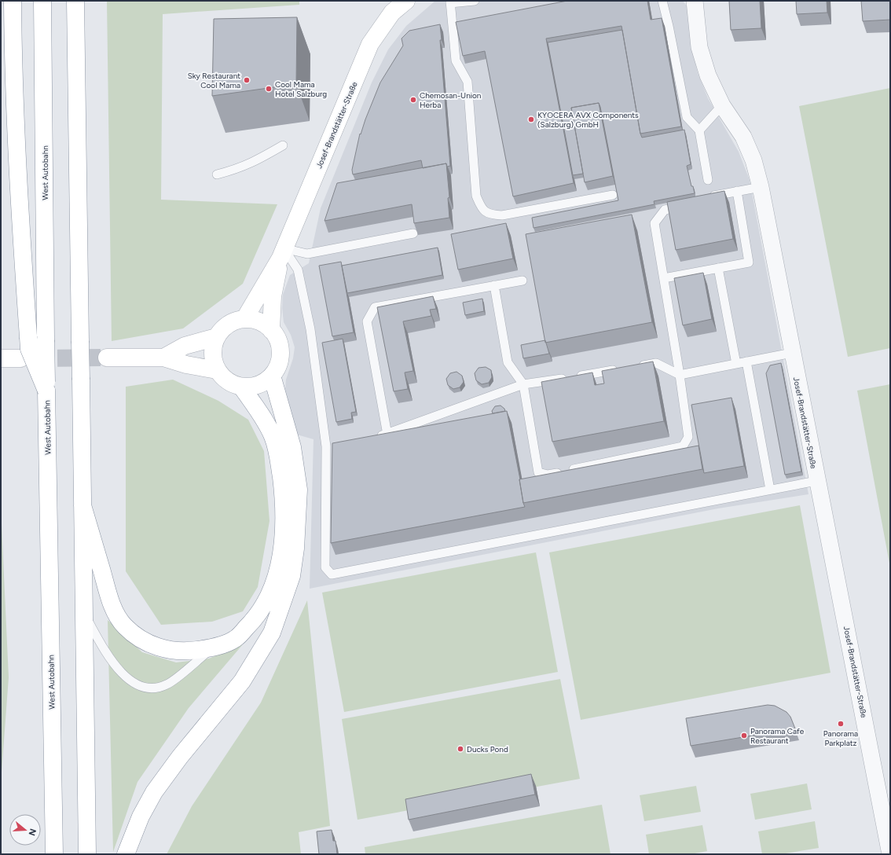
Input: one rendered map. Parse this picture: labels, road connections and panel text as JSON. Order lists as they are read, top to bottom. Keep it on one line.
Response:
{"streets":{"main road":["Josef-Brandstätter-Straße","West Autobahn"]},"places":["Sky Restaurant Cool Mama","Cool Mama Hotel Salzburg","Chemosan-Union Herba","KYOCERA AVX Components (Salzburg) GmbH","Panorama Parkplatz","Panorama Cafe Restaurant","Ducks Pond"],"north":"right"}
